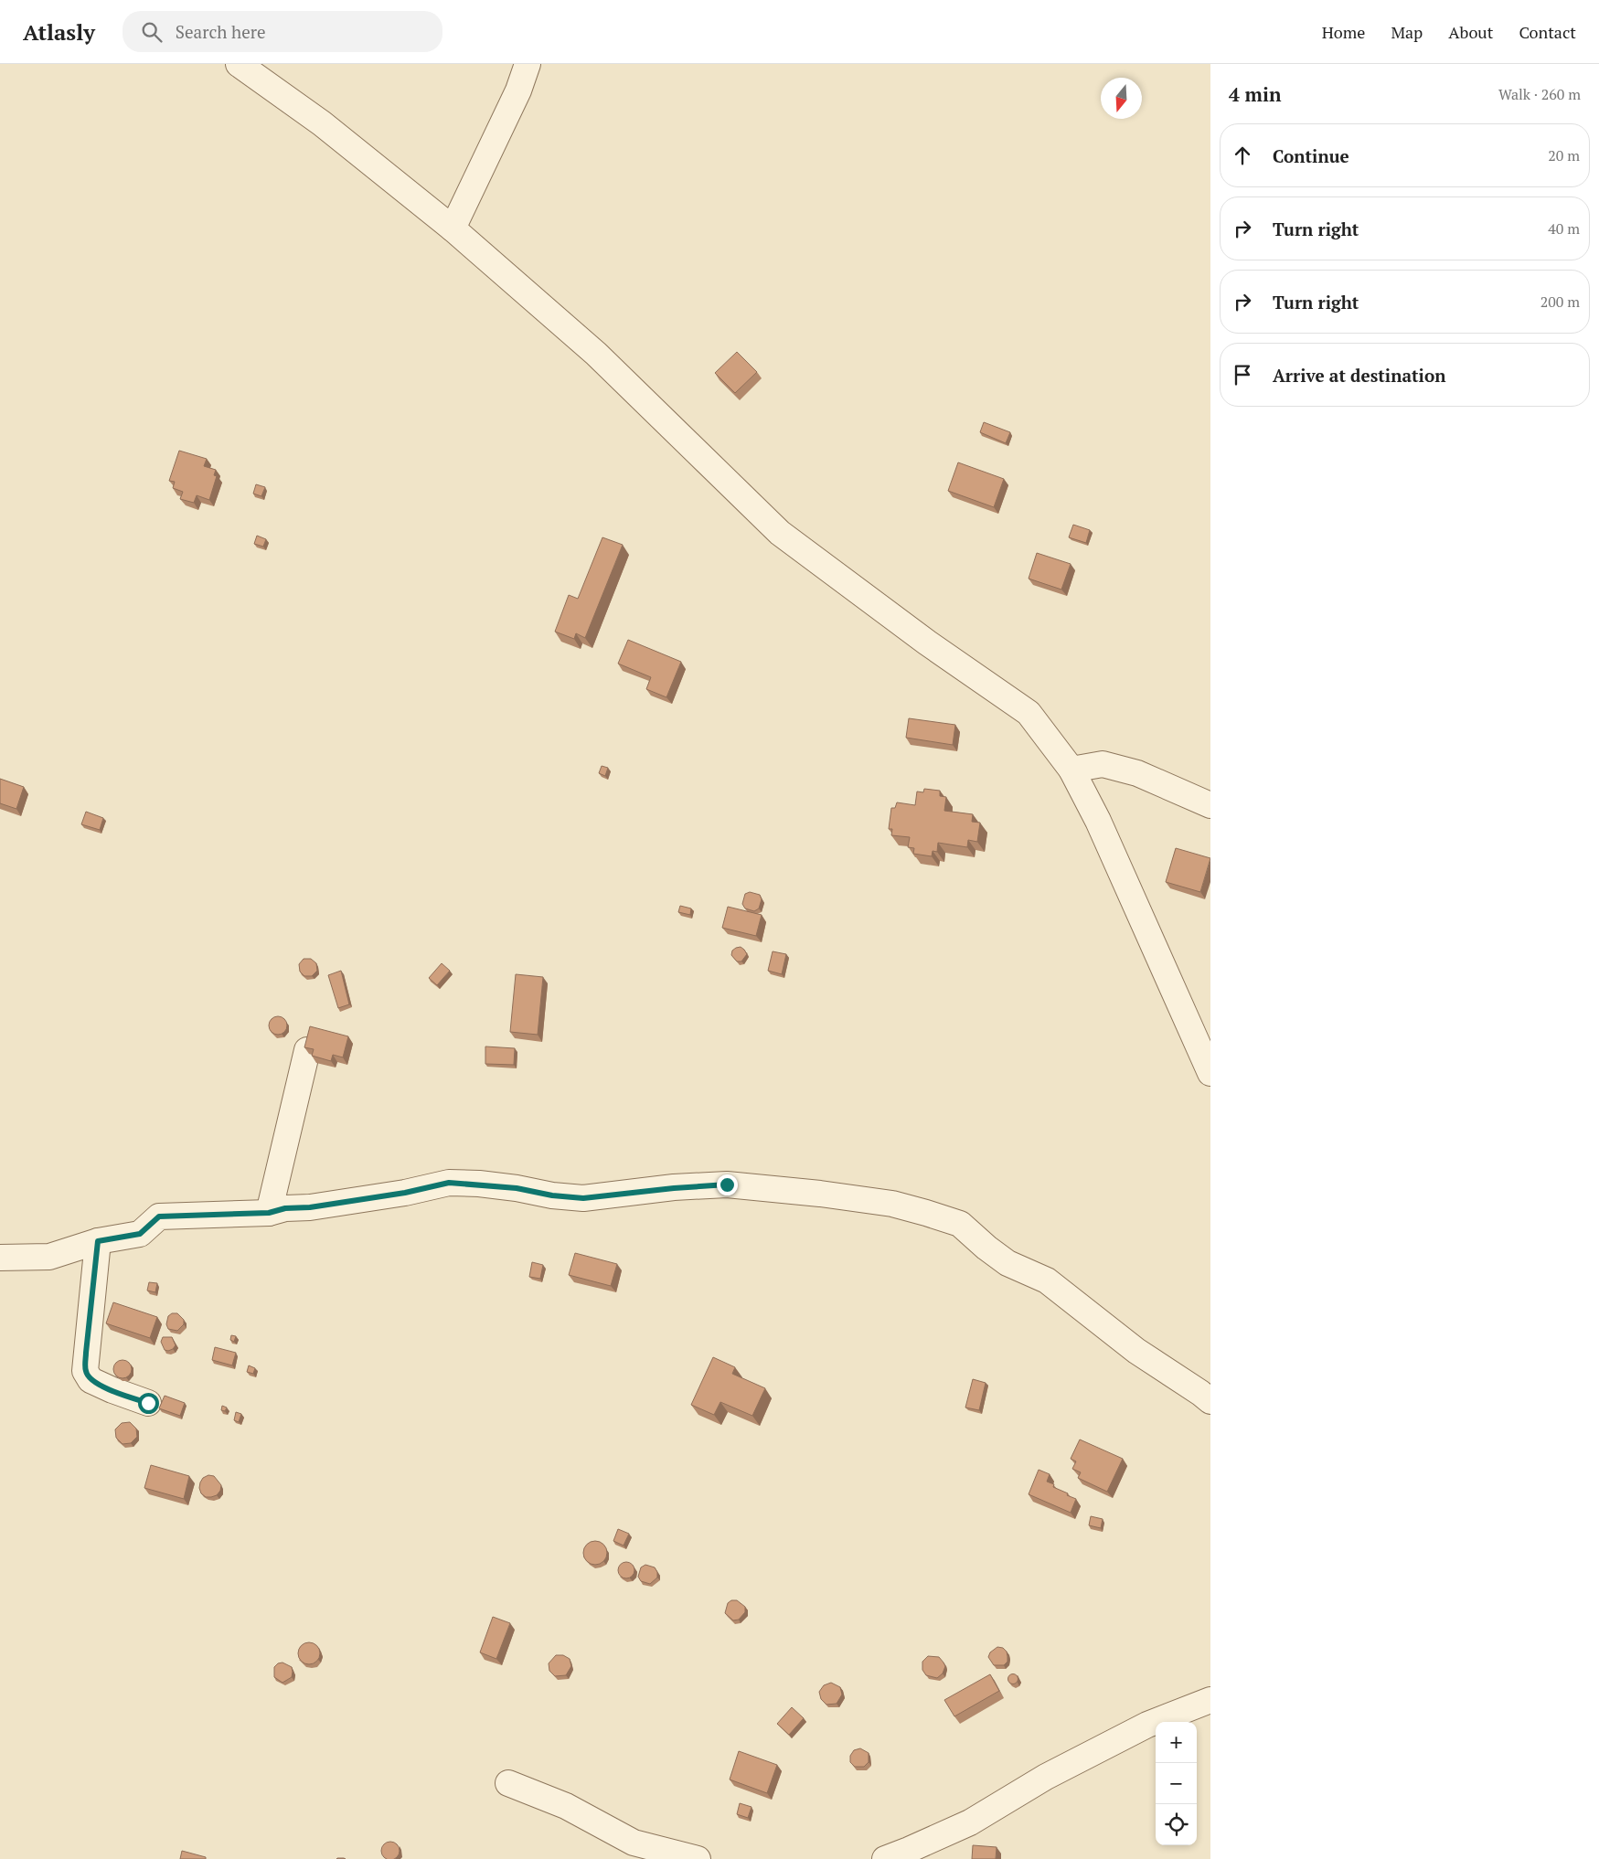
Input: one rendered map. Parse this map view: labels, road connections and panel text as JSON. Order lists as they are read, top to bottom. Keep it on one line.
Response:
{"north":"bottom","page":{"header":"Atlasly","search":"Search here","nav":["Home","Map","About","Contact"],"heading":["4 min","Walk · 260 m"],"list":[["Continue","20 m"],["Turn right","40 m"],["Turn right","200 m"],"Arrive at destination"],"map_buttons":["+","−"]}}
